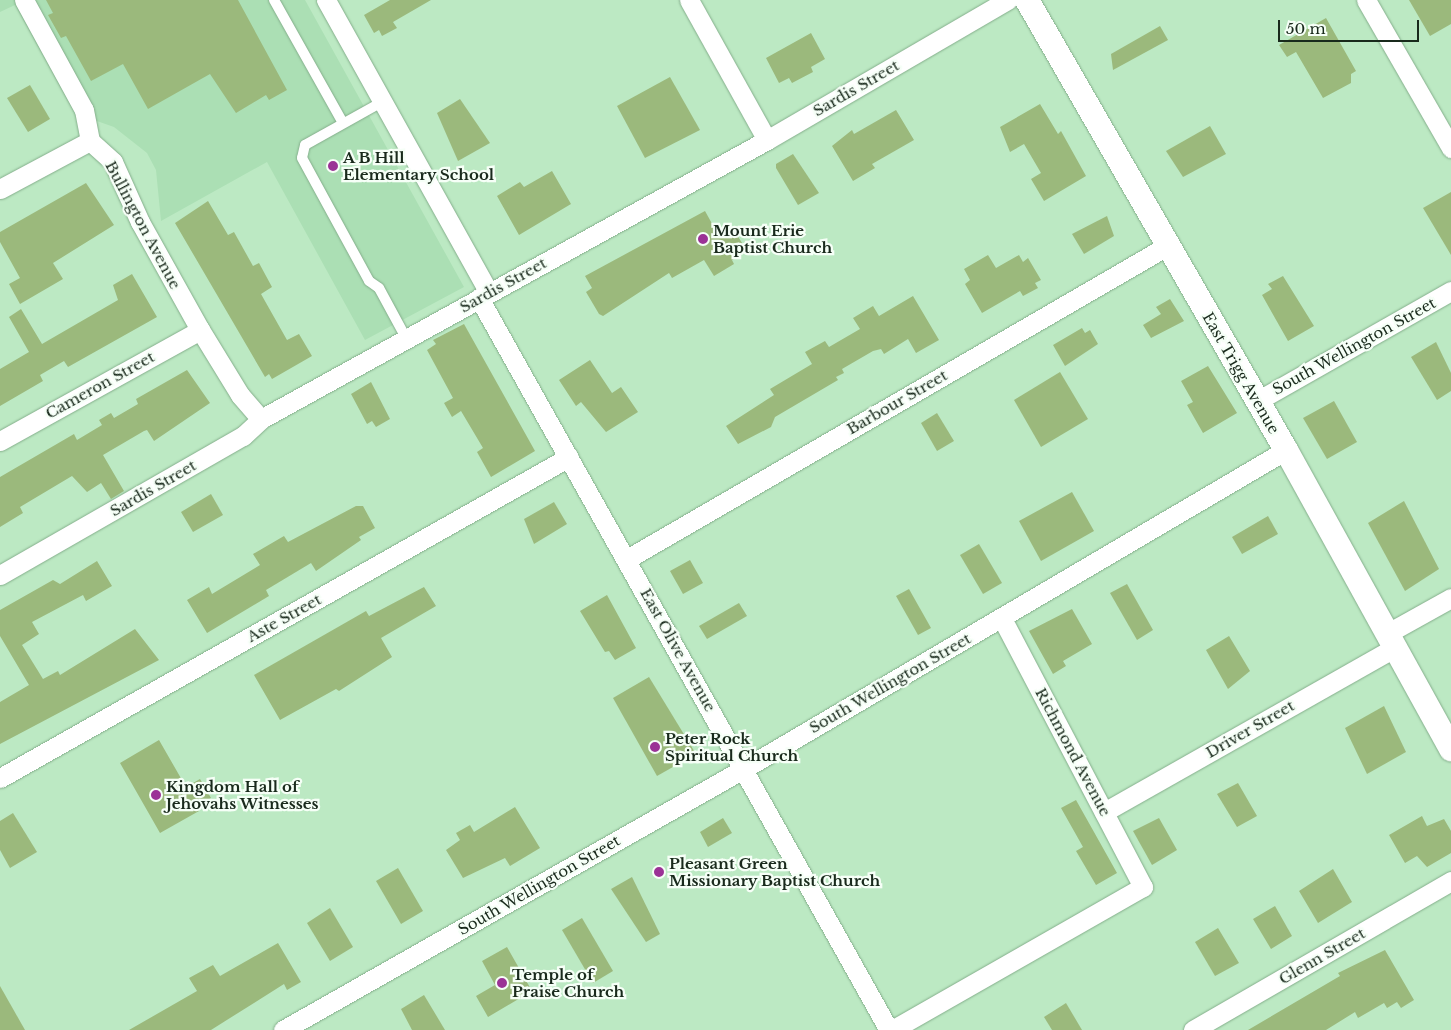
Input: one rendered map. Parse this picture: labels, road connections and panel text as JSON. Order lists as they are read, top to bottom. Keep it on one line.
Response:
{"streets":{"street":["Sardis Street","Bullington Avenue","South Wellington Street","East Trigg Avenue","Cameron Street","Barbour Street","Aste Street","East Olive Avenue","Driver Street","Richmond Avenue","Glenn Street"]},"crossings":[["Sardis Street","Bullington Avenue"],["Sardis Street","East Olive Avenue"],["Bullington Avenue","Cameron Street"],["South Wellington Street","East Trigg Avenue"],["South Wellington Street","East Olive Avenue"],["South Wellington Street","Richmond Avenue"],["East Trigg Avenue","Barbour Street"],["East Trigg Avenue","Driver Street"],["Barbour Street","East Olive Avenue"],["Aste Street","East Olive Avenue"],["East Olive Avenue","Richmond Avenue"],["Driver Street","Richmond Avenue"]],"places":["A B Hill Elementary School","Mount Erie Baptist Church","Peter Rock Spiritual Church","Kingdom Hall of Jehovahs Witnesses","Pleasant Green Missionary Baptist Church","Temple of Praise Church"],"scale_bar":"50 m"}
